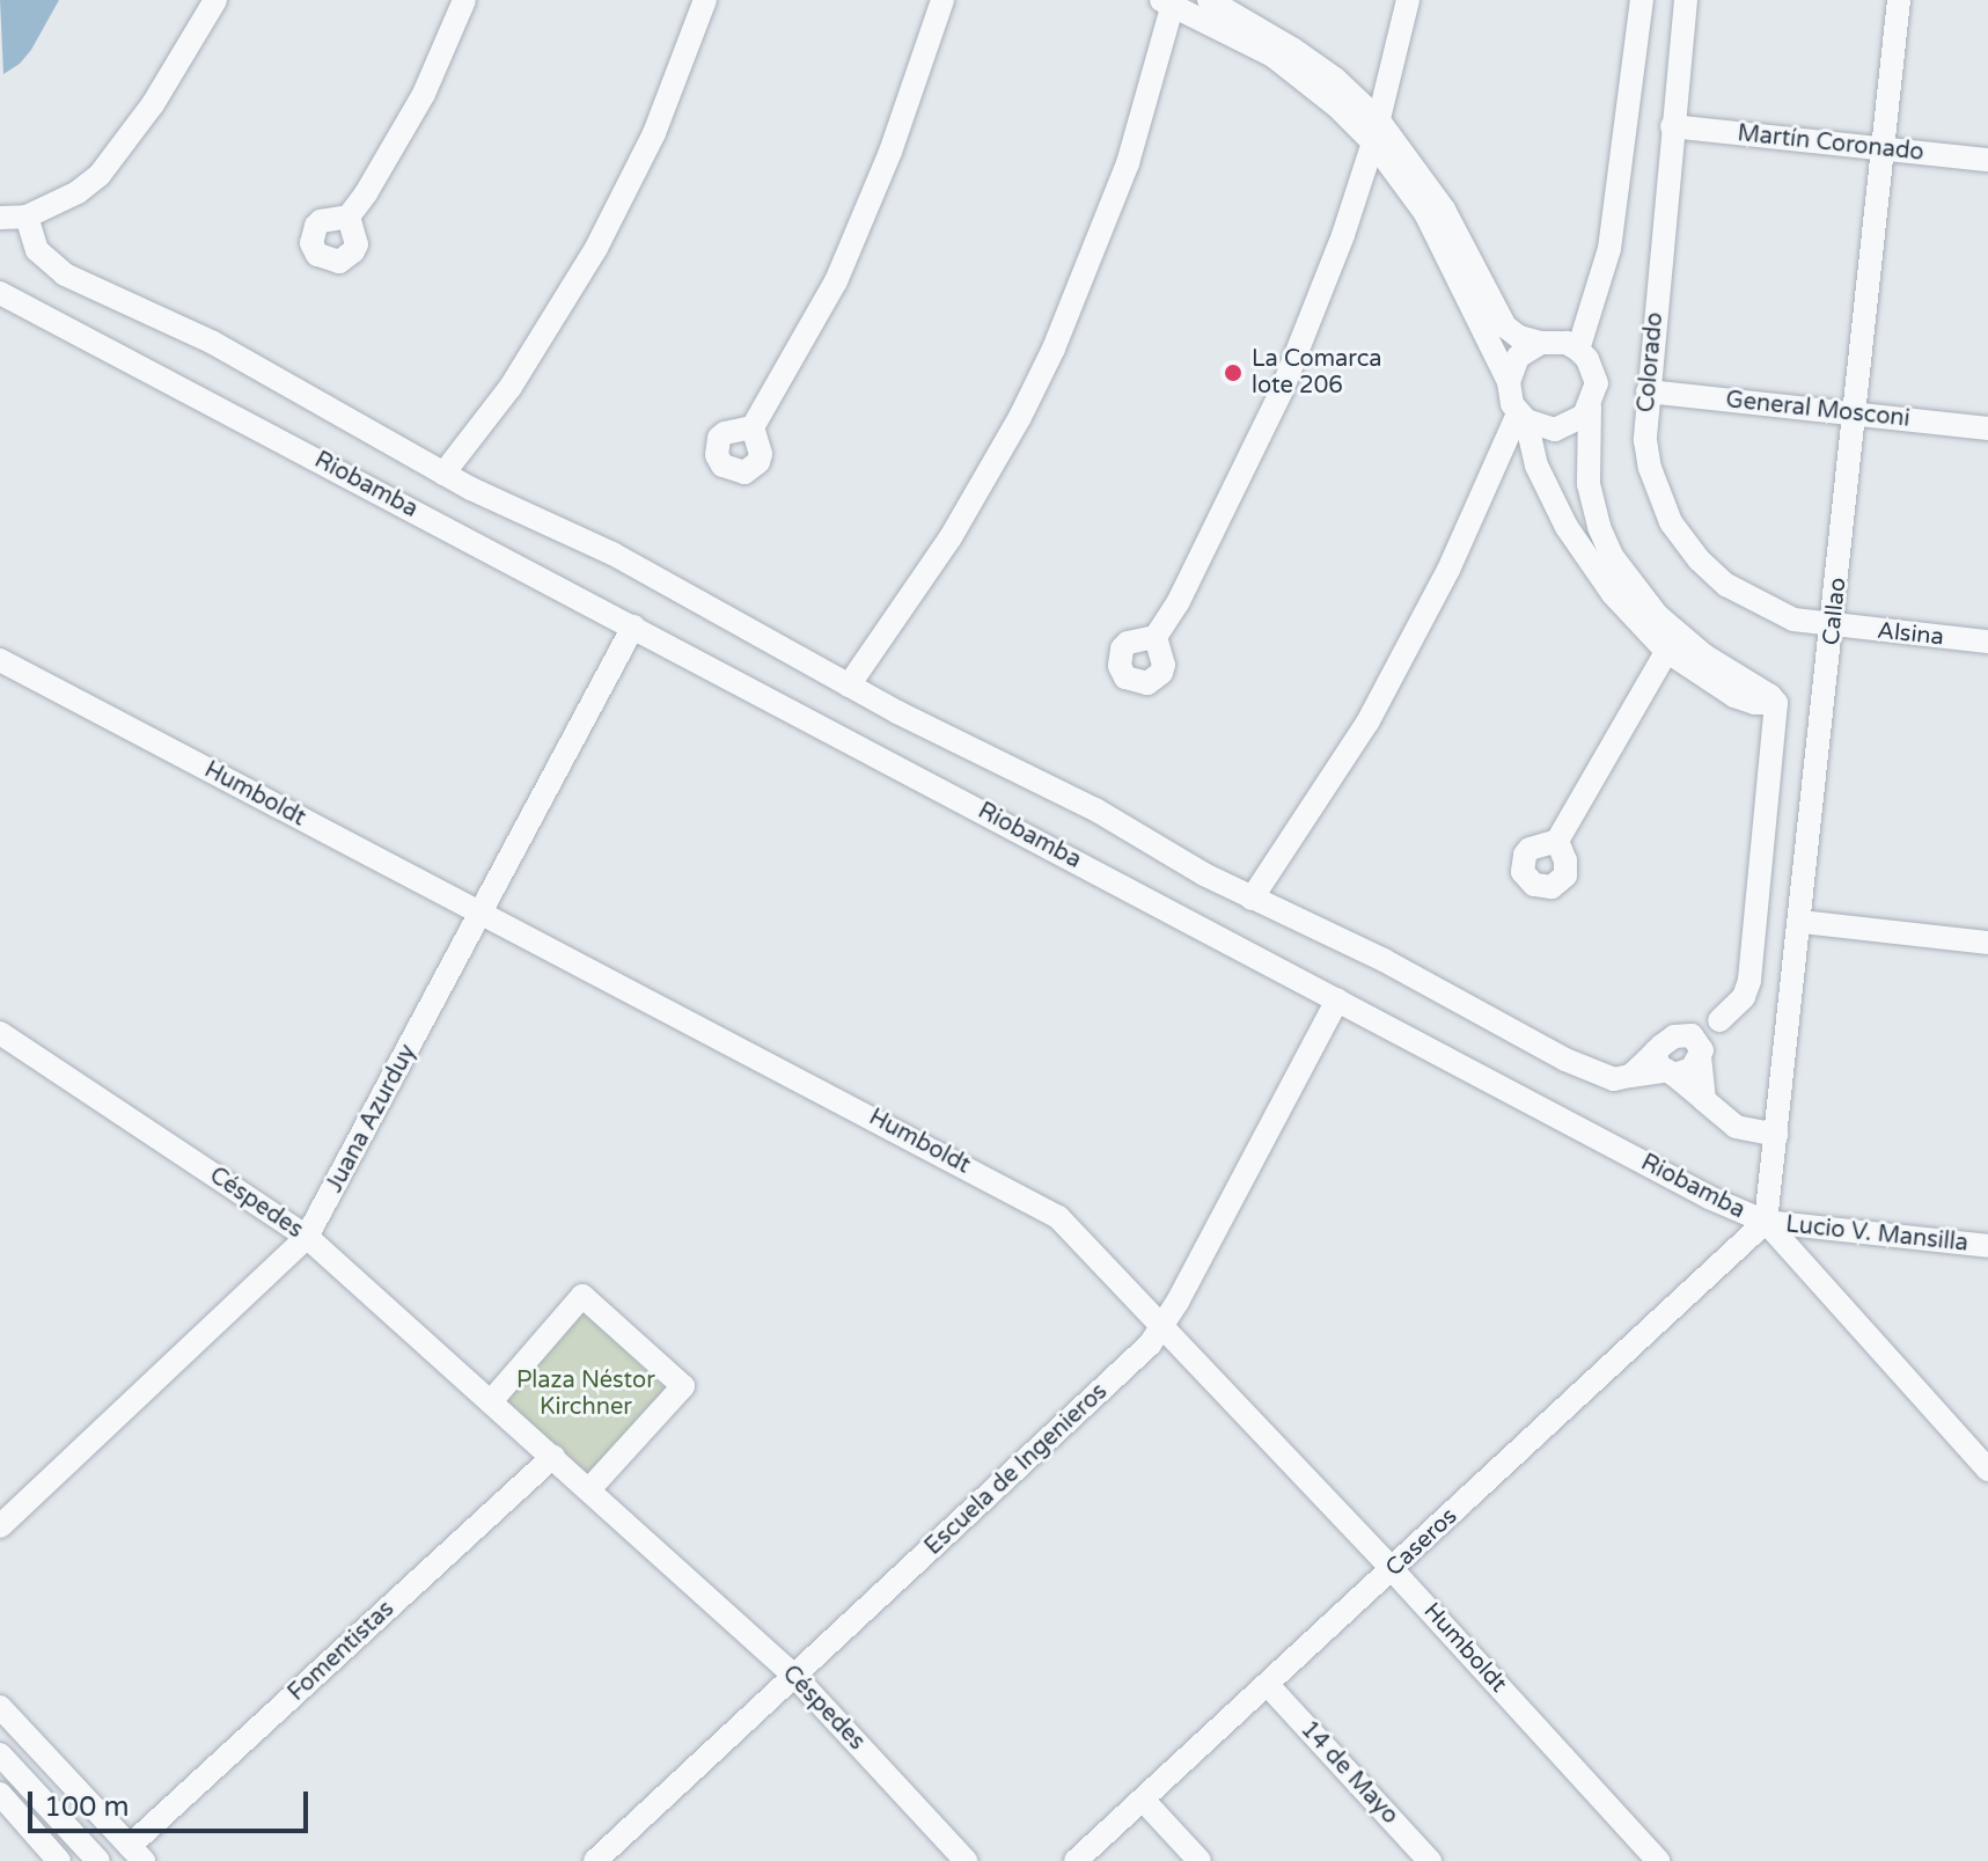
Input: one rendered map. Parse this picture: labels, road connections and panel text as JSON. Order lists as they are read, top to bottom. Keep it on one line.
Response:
{"streets":{"street":["Martín Coronado","Colorado","General Mosconi","Riobamba","Callao","Alsina","Humboldt","Juana Azurduy","Céspedes","Lucio V. Mansilla","Escuela de Ingenieros","Caseros","Fomentistas","14 de Mayo"]},"crossings":[["Martín Coronado","Colorado"],["Martín Coronado","Callao"],["Colorado","General Mosconi"],["Colorado","Callao"],["Colorado","Alsina"],["General Mosconi","Callao"],["Riobamba","Callao"],["Riobamba","Juana Azurduy"],["Riobamba","Lucio V. Mansilla"],["Riobamba","Escuela de Ingenieros"],["Riobamba","Caseros"],["Callao","Alsina"],["Callao","Lucio V. Mansilla"],["Callao","Caseros"],["Humboldt","Juana Azurduy"],["Humboldt","Escuela de Ingenieros"],["Humboldt","Caseros"],["Juana Azurduy","Céspedes"],["Céspedes","Escuela de Ingenieros"],["Céspedes","Fomentistas"],["Lucio V. Mansilla","Caseros"],["Caseros","14 de Mayo"]],"parks":["Plaza Néstor Kirchner"],"places":["La Comarca lote 206"],"scale_bar":"100 m"}
